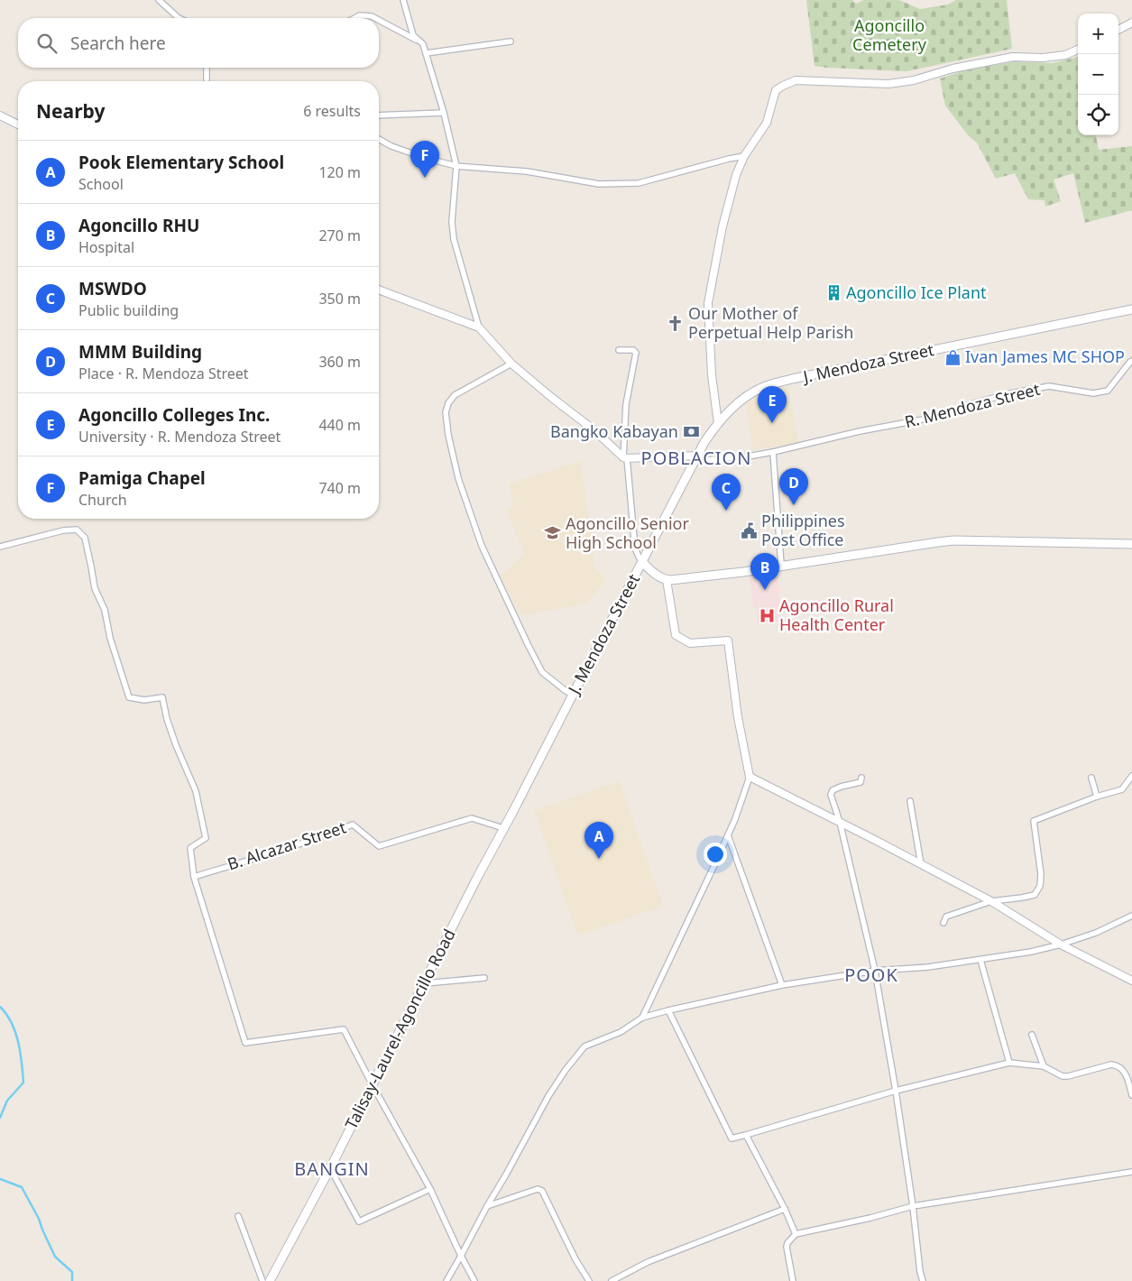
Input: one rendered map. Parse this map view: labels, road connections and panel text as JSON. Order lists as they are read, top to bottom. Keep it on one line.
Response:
{"streets":{"main road":["J. Mendoza Street","Talisay-Laurel-Agoncillo Road"],"street":["R. Mendoza Street","B. Alcazar Street"]},"crossings":[["J. Mendoza Street","R. Mendoza Street"],["J. Mendoza Street","Talisay-Laurel-Agoncillo Road"],["B. Alcazar Street","Talisay-Laurel-Agoncillo Road"]],"districts":["POBLACION","POOK","BANGIN"],"parks":["Agoncillo Cemetery"],"places":{"building":["Agoncillo Ice Plant"],"church":["Our Mother of Perpetual Help Parish"],"shop":["Ivan James MC SHOP"],"bank":["Bangko Kabayan"],"public building":["Philippines Post Office"],"school or university":["Agoncillo Senior High School"],"hospital":["Agoncillo Rural Health Center"]},"page":{"map_buttons":["+","−"],"search":"Search here","heading":["Nearby","6 results"],"list":[{"mark":"A","name":"Pook Elementary School","note":"School","value":"120 m"},{"mark":"B","name":"Agoncillo RHU","note":"Hospital","value":"270 m"},{"mark":"C","name":"MSWDO","note":"Public building","value":"350 m"},{"mark":"D","name":"MMM Building","note":"Place · R. Mendoza Street","value":"360 m"},{"mark":"E","name":"Agoncillo Colleges Inc.","note":"University · R. Mendoza Street","value":"440 m"},{"mark":"F","name":"Pamiga Chapel","note":"Church","value":"740 m"}],"pins":["F","E","D","C","B","A"]}}
